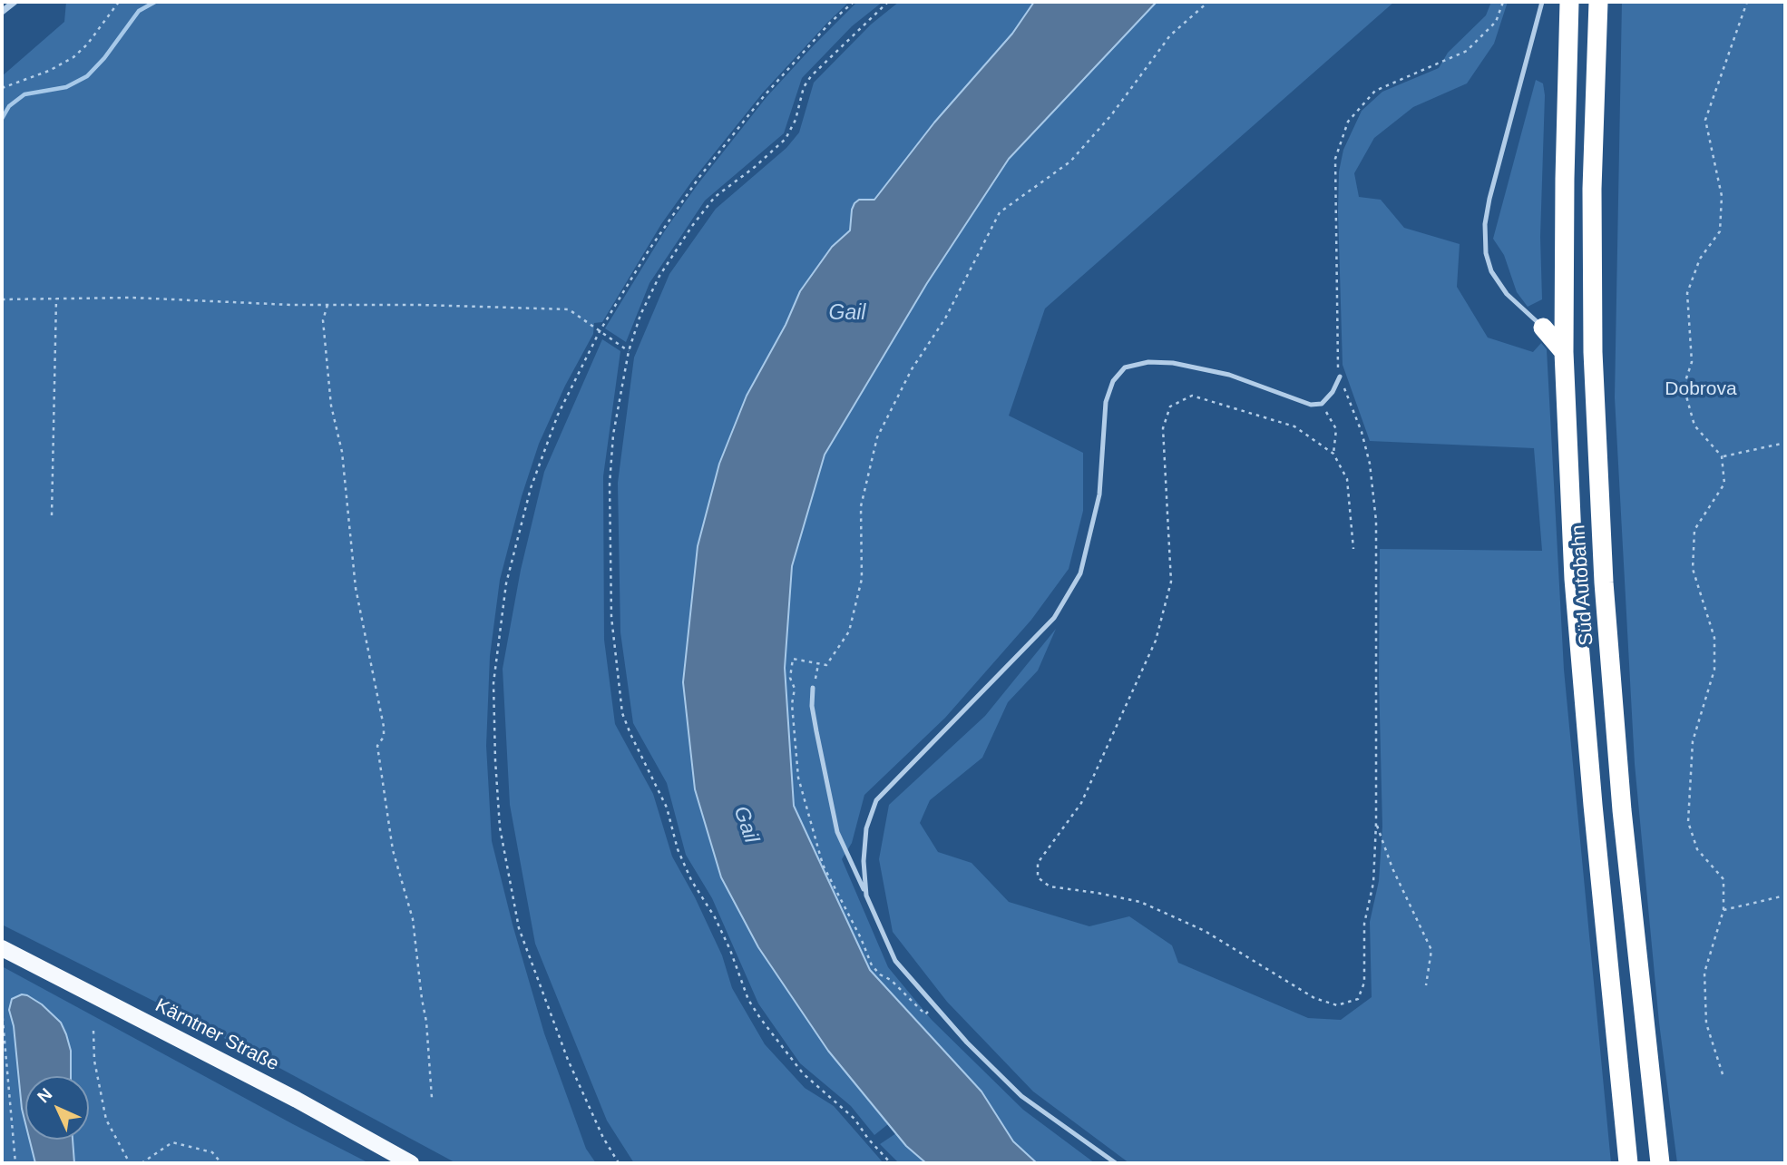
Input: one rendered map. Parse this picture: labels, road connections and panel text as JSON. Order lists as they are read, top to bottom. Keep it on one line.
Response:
{"streets":{"highway":["Süd Autobahn"],"main road":["Kärntner Straße"]},"water":["Gail"],"parks":["Dobrova"],"north":"top left"}
